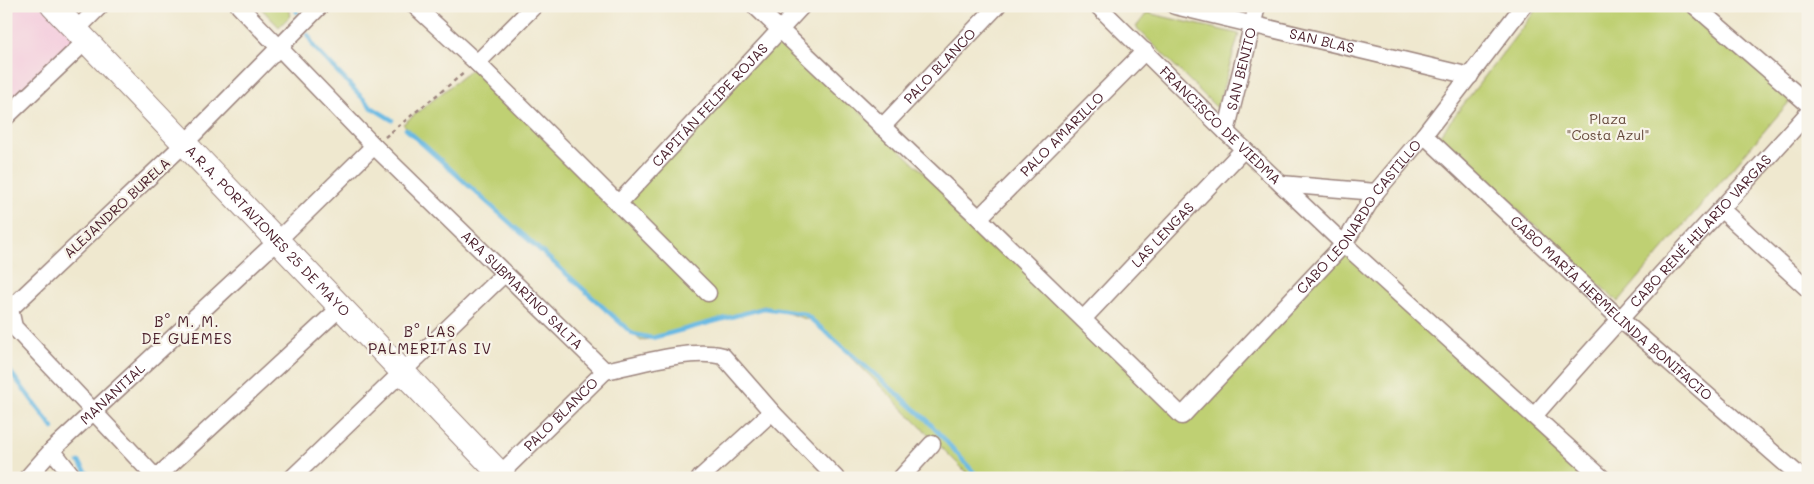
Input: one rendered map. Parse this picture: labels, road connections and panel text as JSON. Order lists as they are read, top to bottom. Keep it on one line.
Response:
{"streets":{"street":["SAN BLAS","PALO BLANCO","SAN BENITO","CAPITÁN FELIPE ROJAS","FRANCISCO DE VIEDMA","PALO AMARILLO","ALEJANDRO BURELA","CABO LEONARDO CASTILLO","A.R.A. PORTAVIONES 25 DE MAYO","CABO RENÉ HILARIO VARGAS","LAS LENGAS","ARA SUBMARINO SALTA","CABO MARÍA HERMELINDA BONIFACIO","MANANTIAL"]},"crossings":[["SAN BLAS","SAN BENITO"],["SAN BLAS","CABO LEONARDO CASTILLO"],["PALO BLANCO","A.R.A. PORTAVIONES 25 DE MAYO"],["PALO BLANCO","ARA SUBMARINO SALTA"],["SAN BENITO","FRANCISCO DE VIEDMA"],["FRANCISCO DE VIEDMA","PALO AMARILLO"],["FRANCISCO DE VIEDMA","CABO LEONARDO CASTILLO"],["FRANCISCO DE VIEDMA","CABO RENÉ HILARIO VARGAS"],["FRANCISCO DE VIEDMA","LAS LENGAS"],["ALEJANDRO BURELA","A.R.A. PORTAVIONES 25 DE MAYO"],["ALEJANDRO BURELA","ARA SUBMARINO SALTA"],["ALEJANDRO BURELA","MANANTIAL"],["CABO LEONARDO CASTILLO","LAS LENGAS"],["CABO LEONARDO CASTILLO","CABO MARÍA HERMELINDA BONIFACIO"],["A.R.A. PORTAVIONES 25 DE MAYO","MANANTIAL"],["CABO RENÉ HILARIO VARGAS","CABO MARÍA HERMELINDA BONIFACIO"],["ARA SUBMARINO SALTA","MANANTIAL"]],"districts":["B° M. M. DE GUEMES","B° LAS PALMERITAS IV"],"parks":["Plaza \"Costa Azul\""]}
